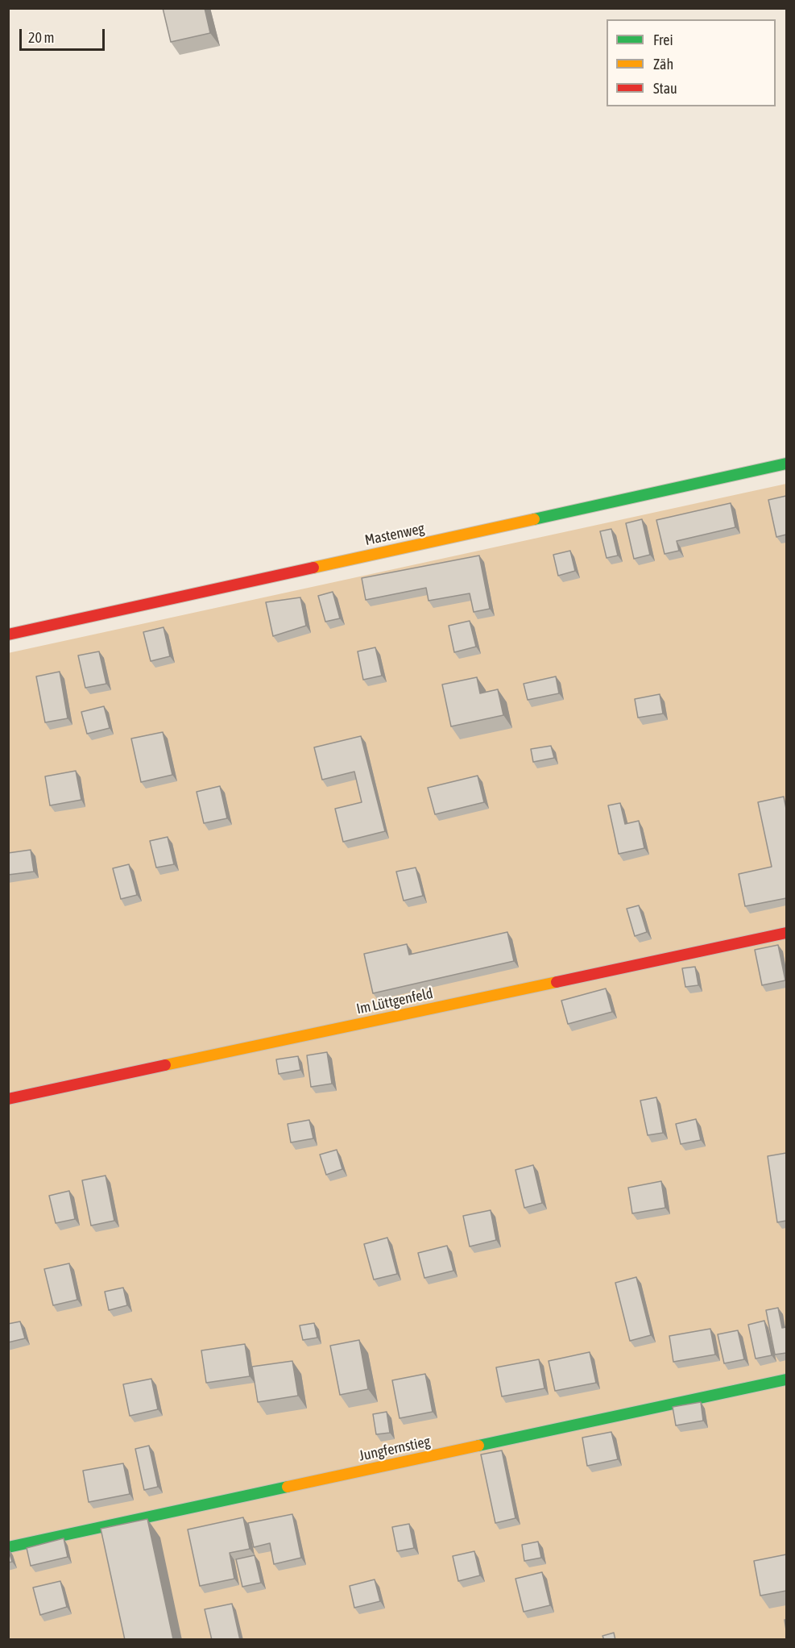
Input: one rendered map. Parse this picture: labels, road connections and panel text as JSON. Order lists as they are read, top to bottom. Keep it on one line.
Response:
{"streets":{"street":["Mastenweg","Im Lüttgenfeld","Jungfernstieg"]},"legend":["Frei","Zäh","Stau"],"scale_bar":"20 m"}
